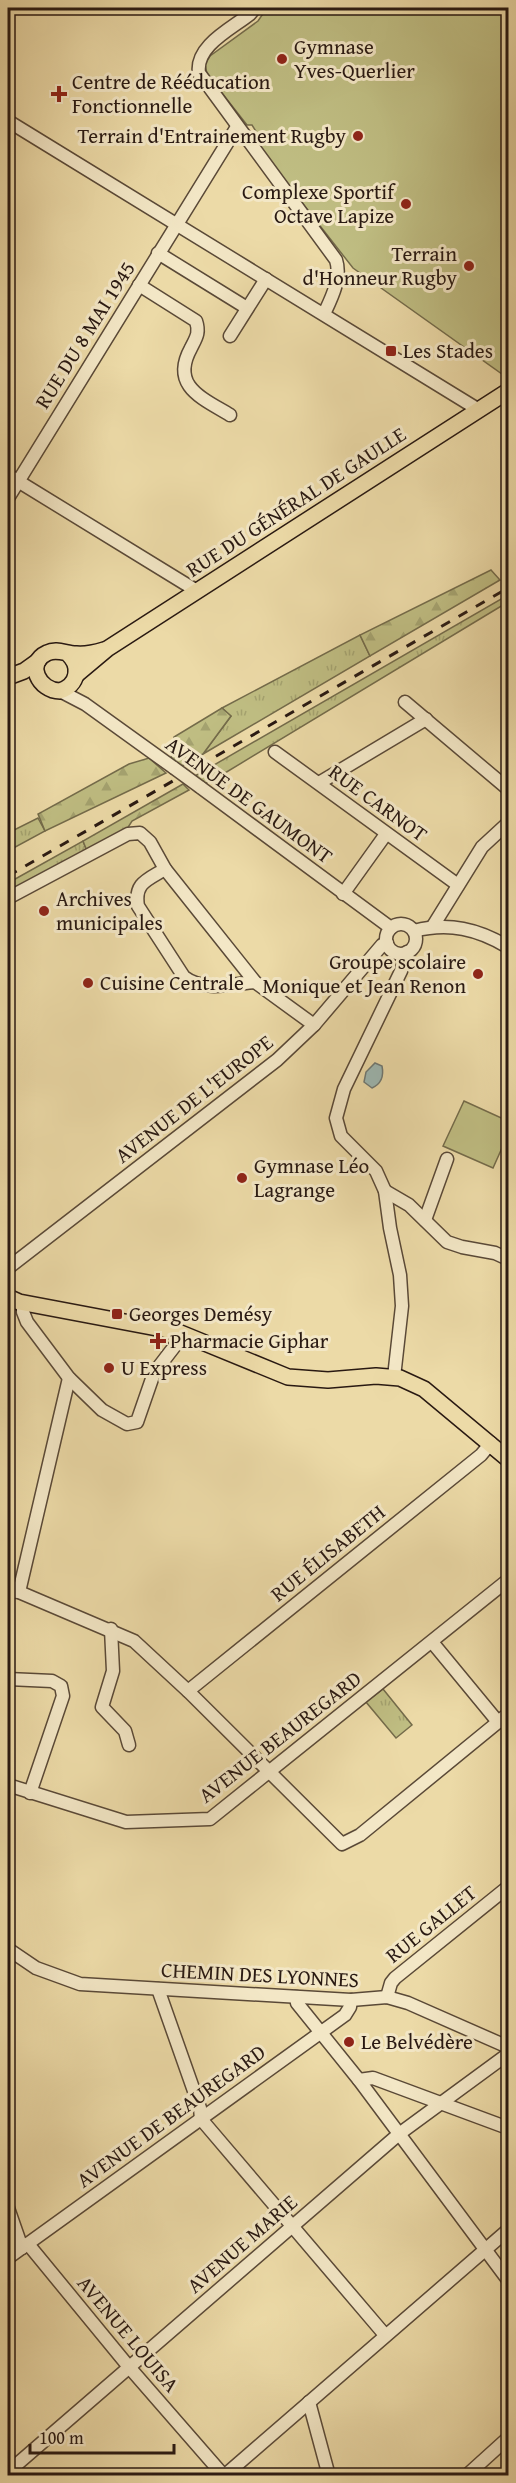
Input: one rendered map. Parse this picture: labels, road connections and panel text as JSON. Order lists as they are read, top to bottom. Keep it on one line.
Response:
{"streets":{"main road":["RUE DU GÉNÉRAL DE GAULLE"],"street":["RUE DU 8 MAI 1945","AVENUE DE GAUMONT","RUE CARNOT","AVENUE DE L'EUROPE","RUE ÉLISABETH","AVENUE BEAUREGARD","RUE GALLET","CHEMIN DES LYONNES","AVENUE DE BEAUREGARD","AVENUE MARIE","AVENUE LOUISA"]},"crossings":[["RUE DU GÉNÉRAL DE GAULLE","AVENUE DE GAUMONT"],["AVENUE DE GAUMONT","AVENUE DE L'EUROPE"],["RUE GALLET","CHEMIN DES LYONNES"],["CHEMIN DES LYONNES","AVENUE DE BEAUREGARD"],["AVENUE DE BEAUREGARD","AVENUE LOUISA"],["AVENUE MARIE","AVENUE LOUISA"]],"places":{"other":["Gymnase Yves-Querlier","Terrain d'Entrainement Rugby","Complexe Sportif Octave Lapize","Terrain d'Honneur Rugby","Archives municipales","Groupe scolaire Monique et Jean Renon","Cuisine Centrale","Gymnase Léo Lagrange","U Express","Le Belvédère"],"health":["Centre de Rééducation Fonctionnelle","Pharmacie Giphar"],"transit":["Les Stades","Georges Demésy"]},"scale_bar":"100 m"}
